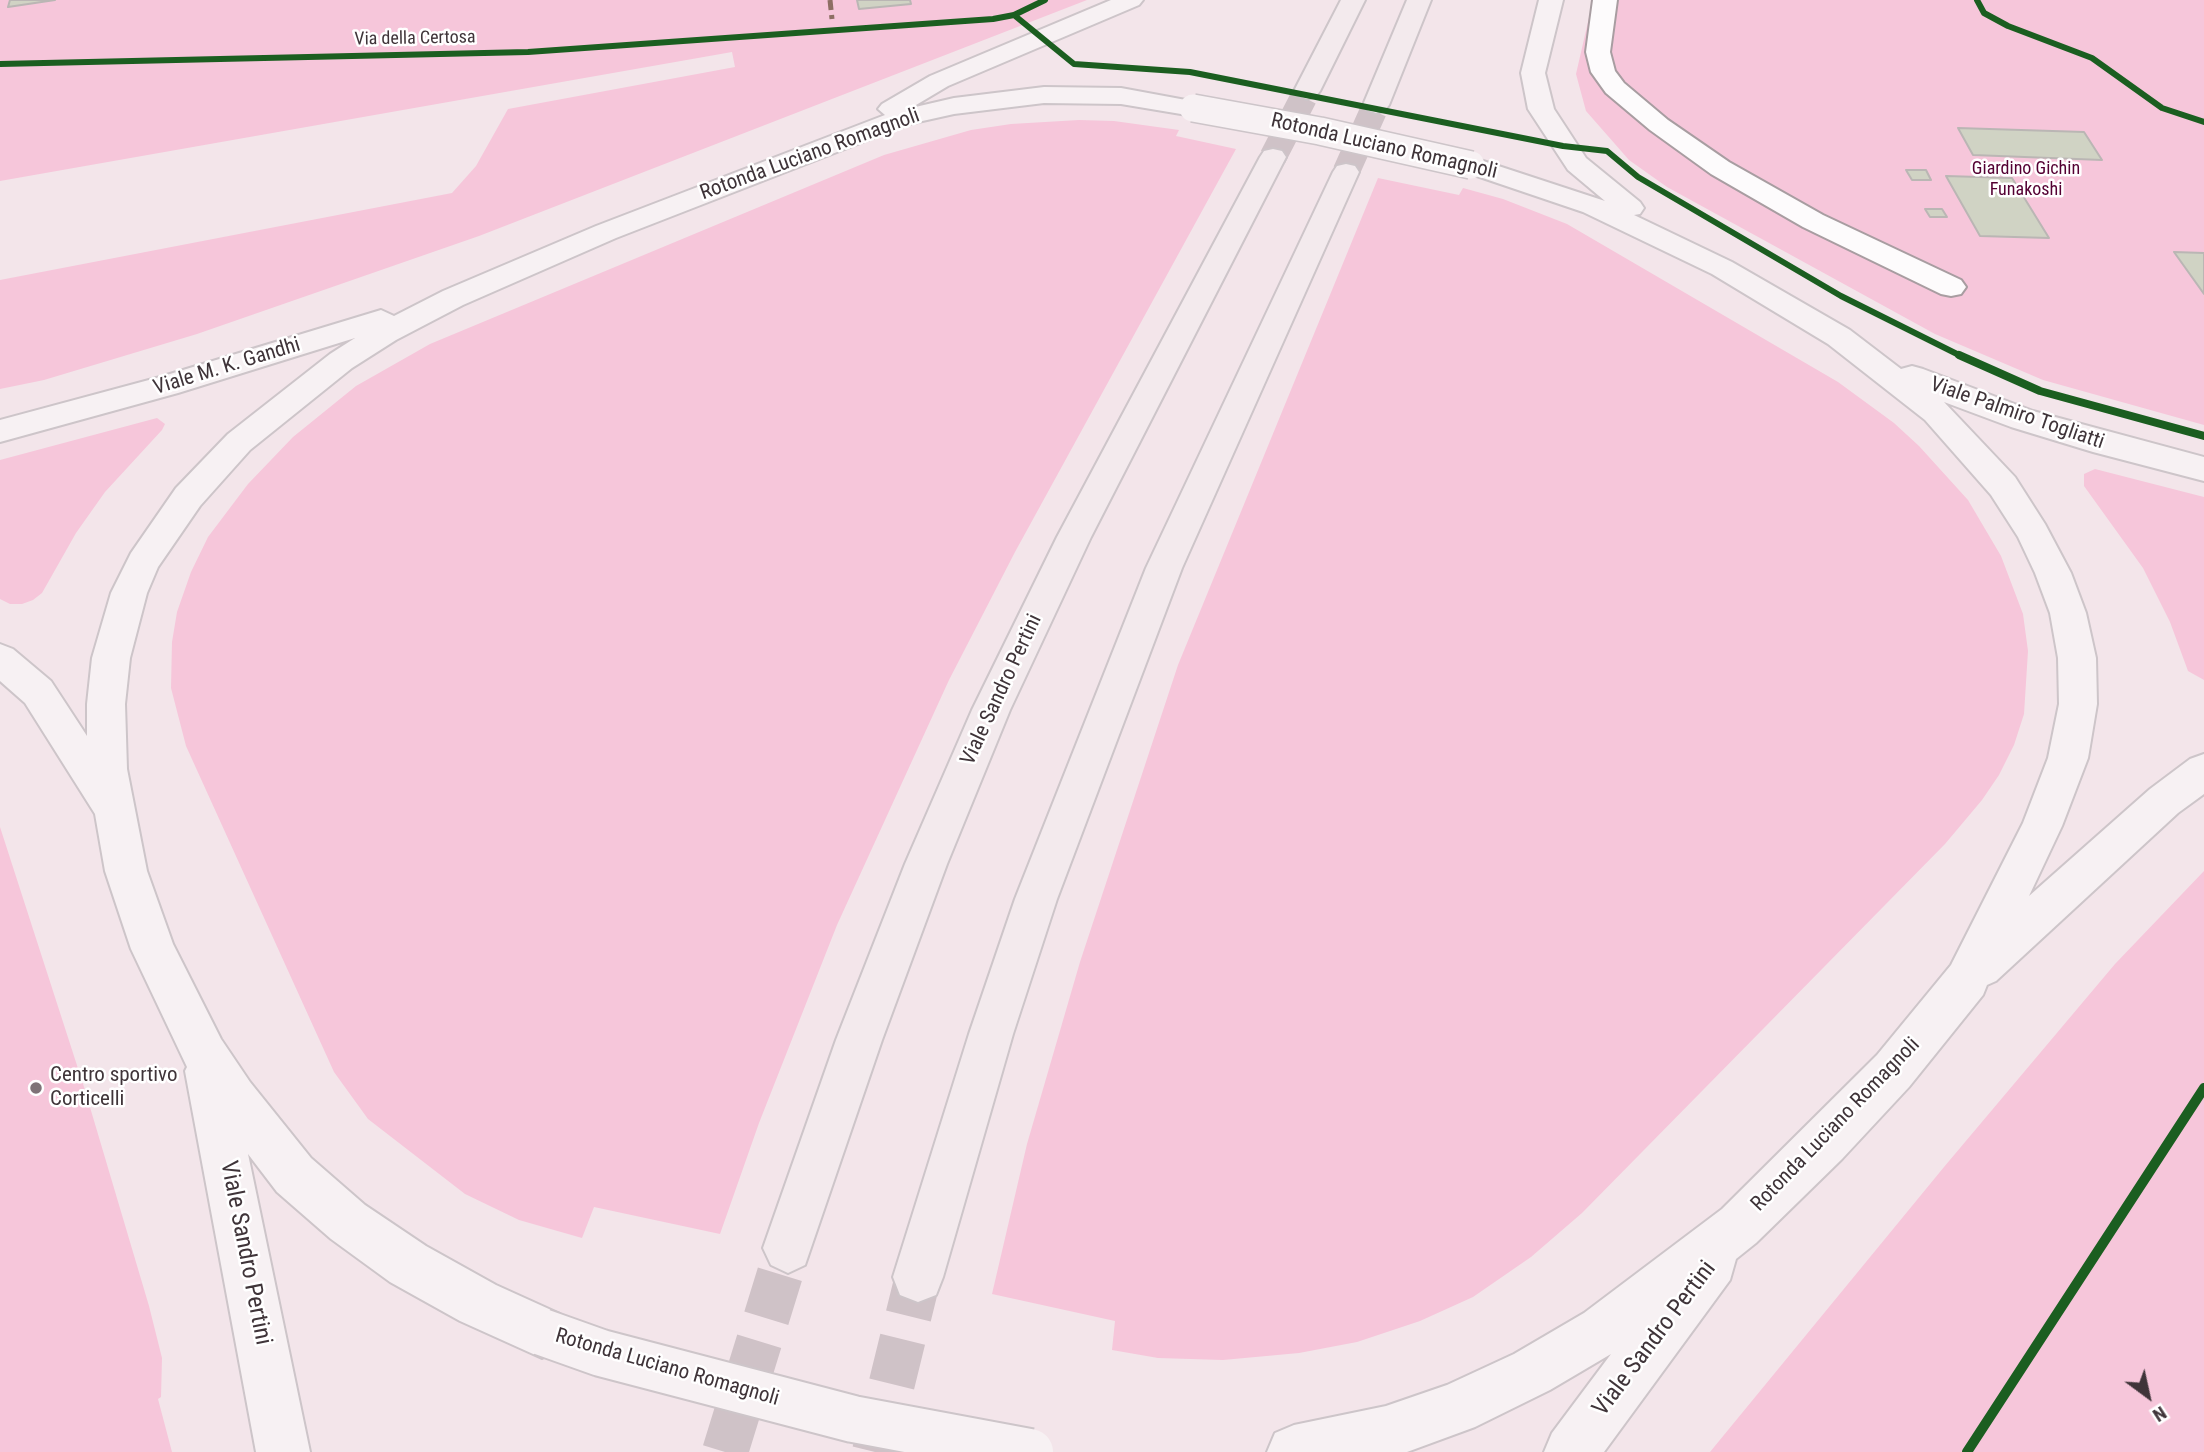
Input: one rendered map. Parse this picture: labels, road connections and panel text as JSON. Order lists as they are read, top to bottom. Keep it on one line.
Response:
{"streets":{"highway":["Viale Sandro Pertini"],"main road":["Rotonda Luciano Romagnoli","Viale M. K. Gandhi","Viale Palmiro Togliatti"],"cycle path":["Via della Certosa"]},"crossings":[["Rotonda Luciano Romagnoli","Viale M. K. Gandhi"],["Rotonda Luciano Romagnoli","Viale Palmiro Togliatti"],["Rotonda Luciano Romagnoli","Viale Sandro Pertini"]],"parks":["Giardino Gichin Funakoshi"],"places":["Centro sportivo Corticelli"],"north":"bottom right"}
